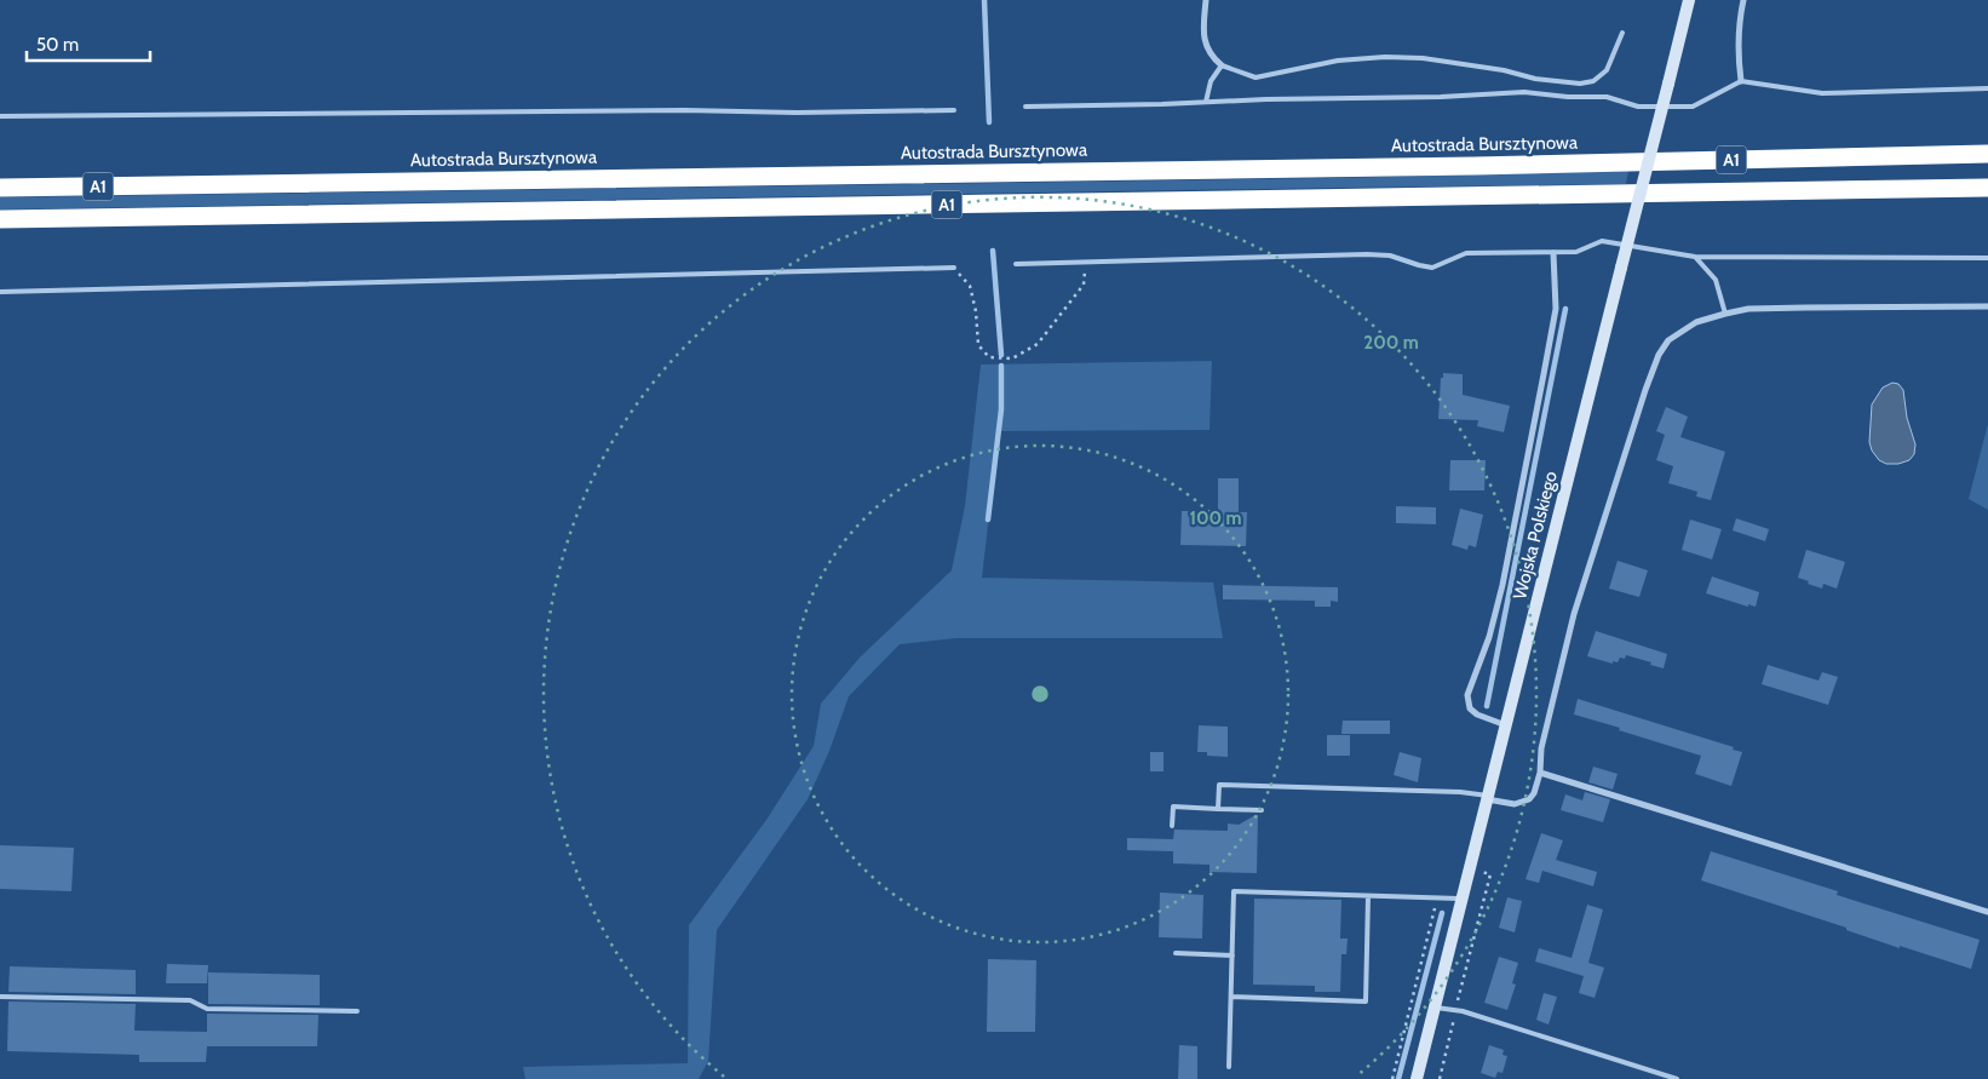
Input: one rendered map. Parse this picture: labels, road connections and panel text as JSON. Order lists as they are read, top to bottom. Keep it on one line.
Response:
{"streets":{"highway":["Autostrada Bursztynowa","A1"],"main road":["Wojska Polskiego"]},"scale_bar":"50 m","rings":["200 m","100 m"]}
